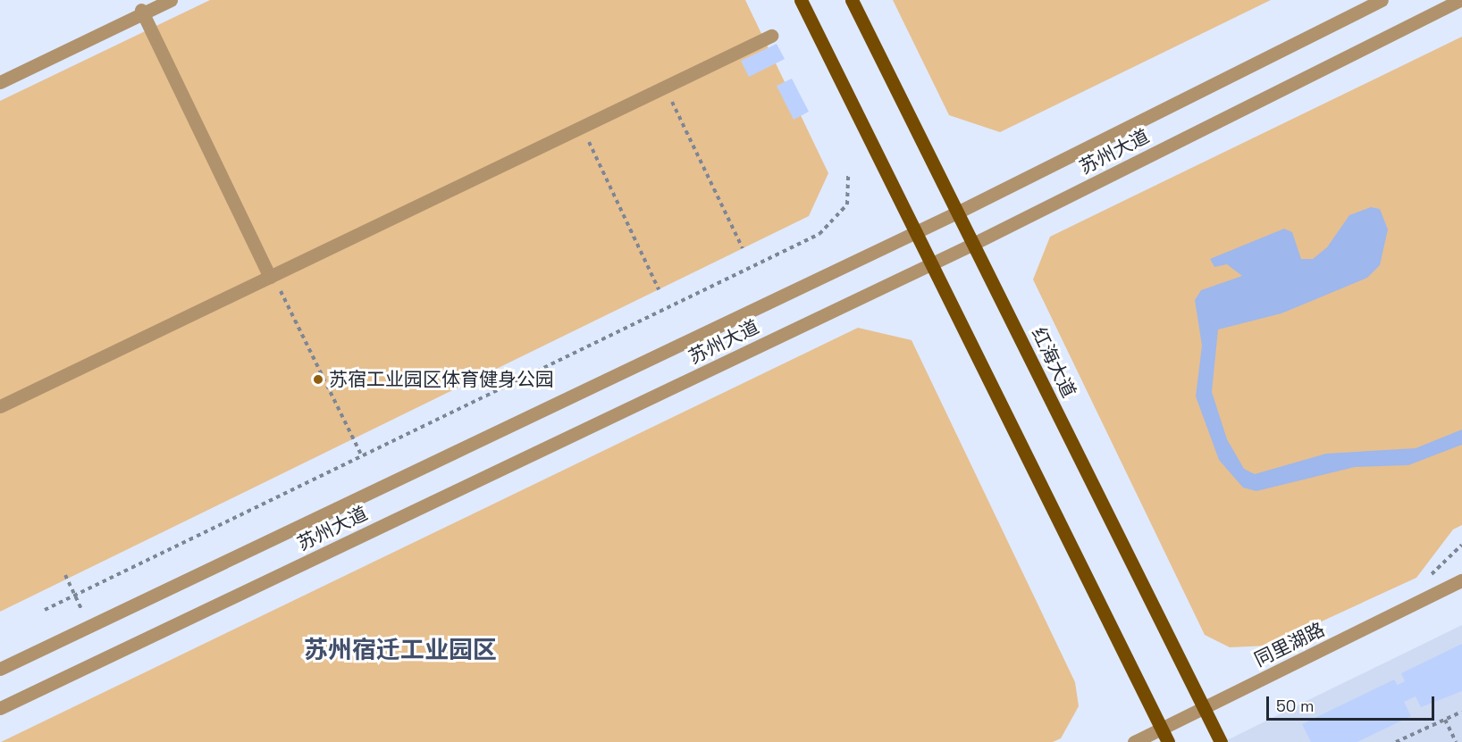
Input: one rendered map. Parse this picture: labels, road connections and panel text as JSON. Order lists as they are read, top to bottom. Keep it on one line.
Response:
{"streets":{"main road":["红海大道"],"street":["苏州大道","同里湖路"]},"crossings":[["苏州大道","红海大道"],["红海大道","同里湖路"]],"districts":["苏州宿迁工业园区"],"places":["苏宿工业园区体育健身公园"],"scale_bar":"50 m"}
